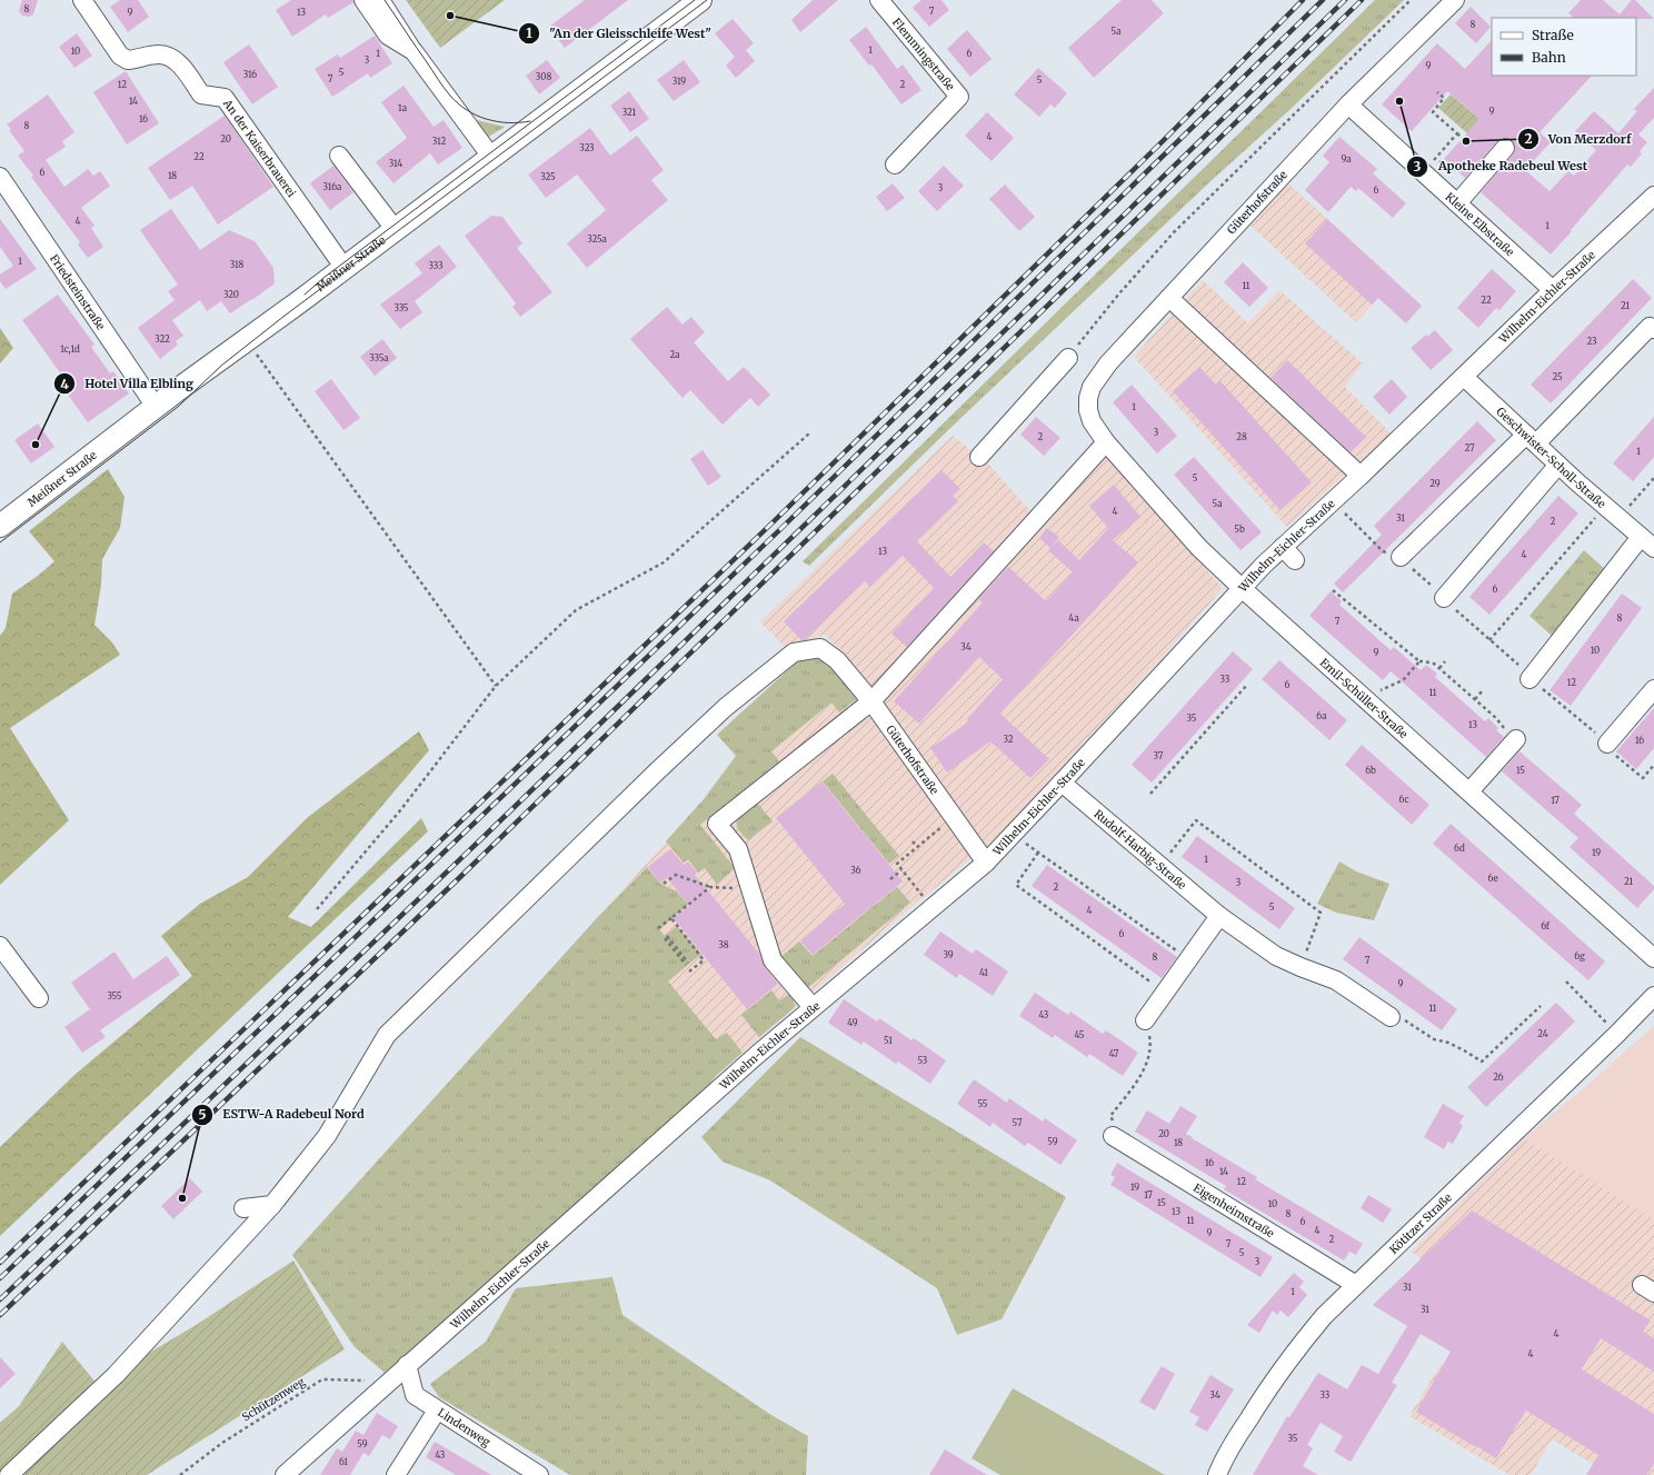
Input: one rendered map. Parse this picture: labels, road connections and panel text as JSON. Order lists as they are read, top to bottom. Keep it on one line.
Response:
{"streets":{"main road":["Meißner Straße"],"street":["Flemmingstraße","An der Kaiserbrauerei","Güterhofstraße","Kleine Elbstraße","Friedsteinstraße","Wilhelm-Eichler-Straße","Geschwister-Scholl-Straße","Emil-Schüller-Straße","Rudolf-Harbig-Straße","Eigenheimstraße","Kötitzer Straße","Lindenweg"],"path":["Schützenweg"]},"crossings":[["An der Kaiserbrauerei","Meißner Straße"],["Güterhofstraße","Kleine Elbstraße"],["Güterhofstraße","Wilhelm-Eichler-Straße"],["Güterhofstraße","Emil-Schüller-Straße"],["Kleine Elbstraße","Wilhelm-Eichler-Straße"],["Meißner Straße","Friedsteinstraße"],["Wilhelm-Eichler-Straße","Geschwister-Scholl-Straße"],["Wilhelm-Eichler-Straße","Emil-Schüller-Straße"],["Wilhelm-Eichler-Straße","Rudolf-Harbig-Straße"],["Wilhelm-Eichler-Straße","Schützenweg"],["Wilhelm-Eichler-Straße","Lindenweg"],["Eigenheimstraße","Kötitzer Straße"]],"places":["\"An der Gleisschleife West\"","Apotheke Radebeul West","Von Merzdorf","Hotel Villa Elbling","ESTW-A Radebeul Nord"],"house_numbers":["8","7","9","13","8","5a","1","10","1","6","3","9","5","316","308","7","5","319","12","2","14","1a","9","321","16","8","4","20","312","323","22","9a","314","6","18","325","316a","3","6","4","1","325a","1","318","333","11","320","22","21","335","322","23","1c,1d","2a","335a","25","1","3","2","28","27","1","5","29","5a","4","31","2","5b","13","4","6","4a","8","7","34","10","9","33","12","6","11","6a","35","13","32","16","37","6b","15","6c","17","6d","19","1","36","6e","21","3","2","5","4","6f","6","38","39","6g","8","7","41","9","355","11","43","49","24","45","51","47","53","26","55","57","20","59","18","16","14","12","19","17","15","10","13","8","11","6","4","9","2","7","5","3","31","1","31","4","4","34","33","35","59","43","61"],"legend":["Straße","Bahn"]}
